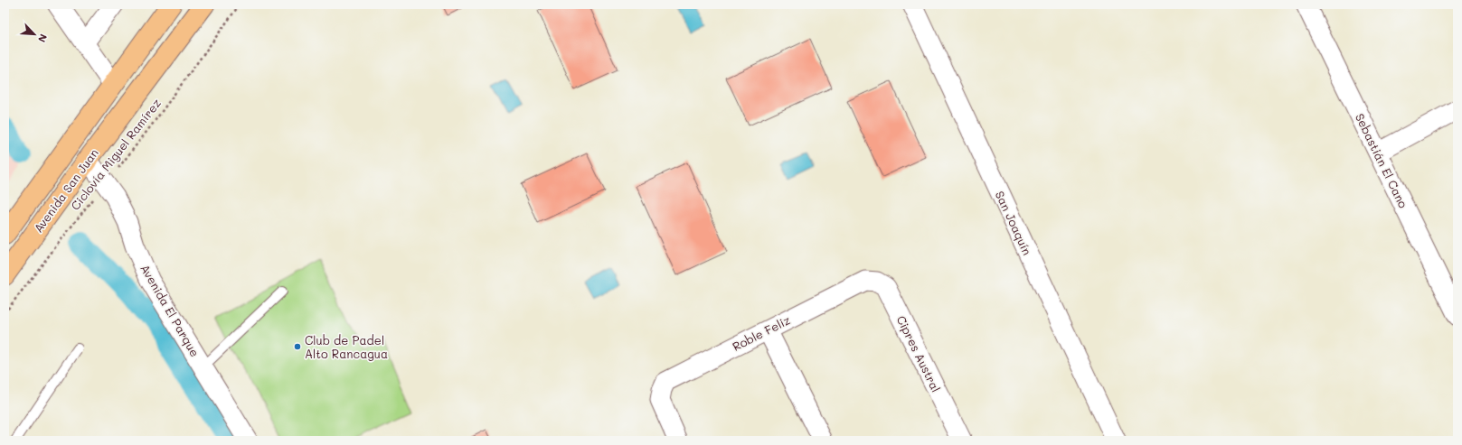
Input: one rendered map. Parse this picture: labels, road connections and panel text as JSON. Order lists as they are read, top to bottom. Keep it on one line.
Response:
{"streets":{"main road":["Avenida San Juan"],"street":["Sebastián El Cano","San Joaquín","Avenida El Parque","Roble Feliz","Cipres Austral"],"path":["Ciclovía Miguel Ramírez"]},"crossings":[["Ciclovía Miguel Ramírez","Avenida El Parque"],["Avenida San Juan","Avenida El Parque"],["Roble Feliz","Cipres Austral"]],"places":["Club de Padel Alto Rancagua"],"north":"bottom right"}
